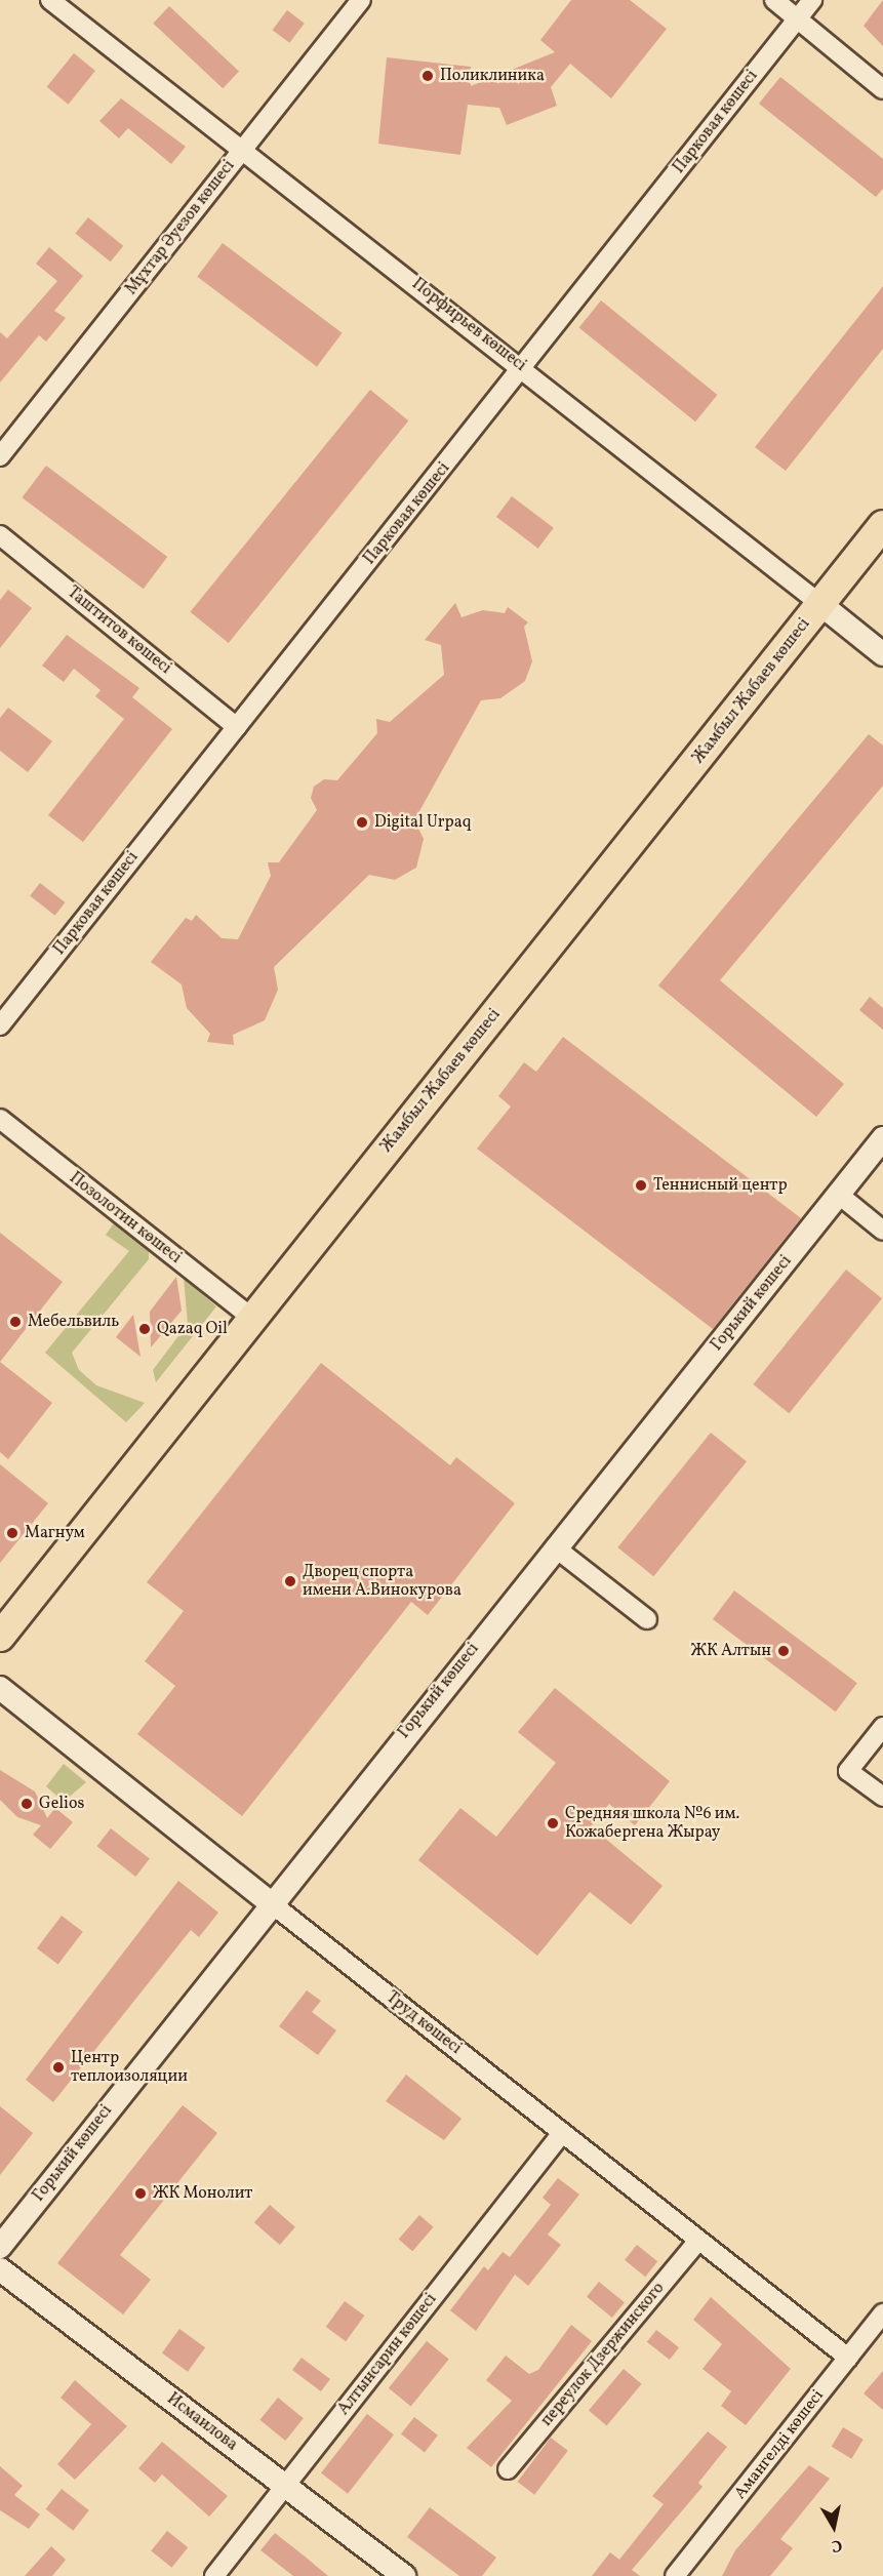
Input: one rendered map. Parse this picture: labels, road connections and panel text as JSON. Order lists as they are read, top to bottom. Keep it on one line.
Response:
{"streets":{"main road":["Жамбыл Жабаев көшесі"],"street":["Парковая көшесі","Мұхтар Әуезов көшесі","Порфирьев көшесі","Таштитов көшесі","Позолотин көшесі","Горький көшесі","Труд көшесі","Алтынсарин көшесі","переулок Дзержинского","Исмаилова","Амангелді көшесі"]},"crossings":[["Парковая көшесі","Порфирьев көшесі"],["Парковая көшесі","Таштитов көшесі"],["Мұхтар Әуезов көшесі","Порфирьев көшесі"],["Порфирьев көшесі","Жамбыл Жабаев көшесі"],["Жамбыл Жабаев көшесі","Позолотин көшесі"],["Горький көшесі","Труд көшесі"],["Труд көшесі","Алтынсарин көшесі"],["Труд көшесі","переулок Дзержинского"],["Труд көшесі","Амангелді көшесі"],["Алтынсарин көшесі","Исмаилова"]],"places":["Поликлиника","Digital Urpaq","Теннисный центр","Мебельвиль","Qazaq Oil","Магнум","Дворец спорта имени А.Винокурова","ЖК Алтын","Gelios","Средняя школа №6 им. Кожабергена Жырау","Центр теплоизоляции","ЖК Монолит"],"north":"bottom"}
